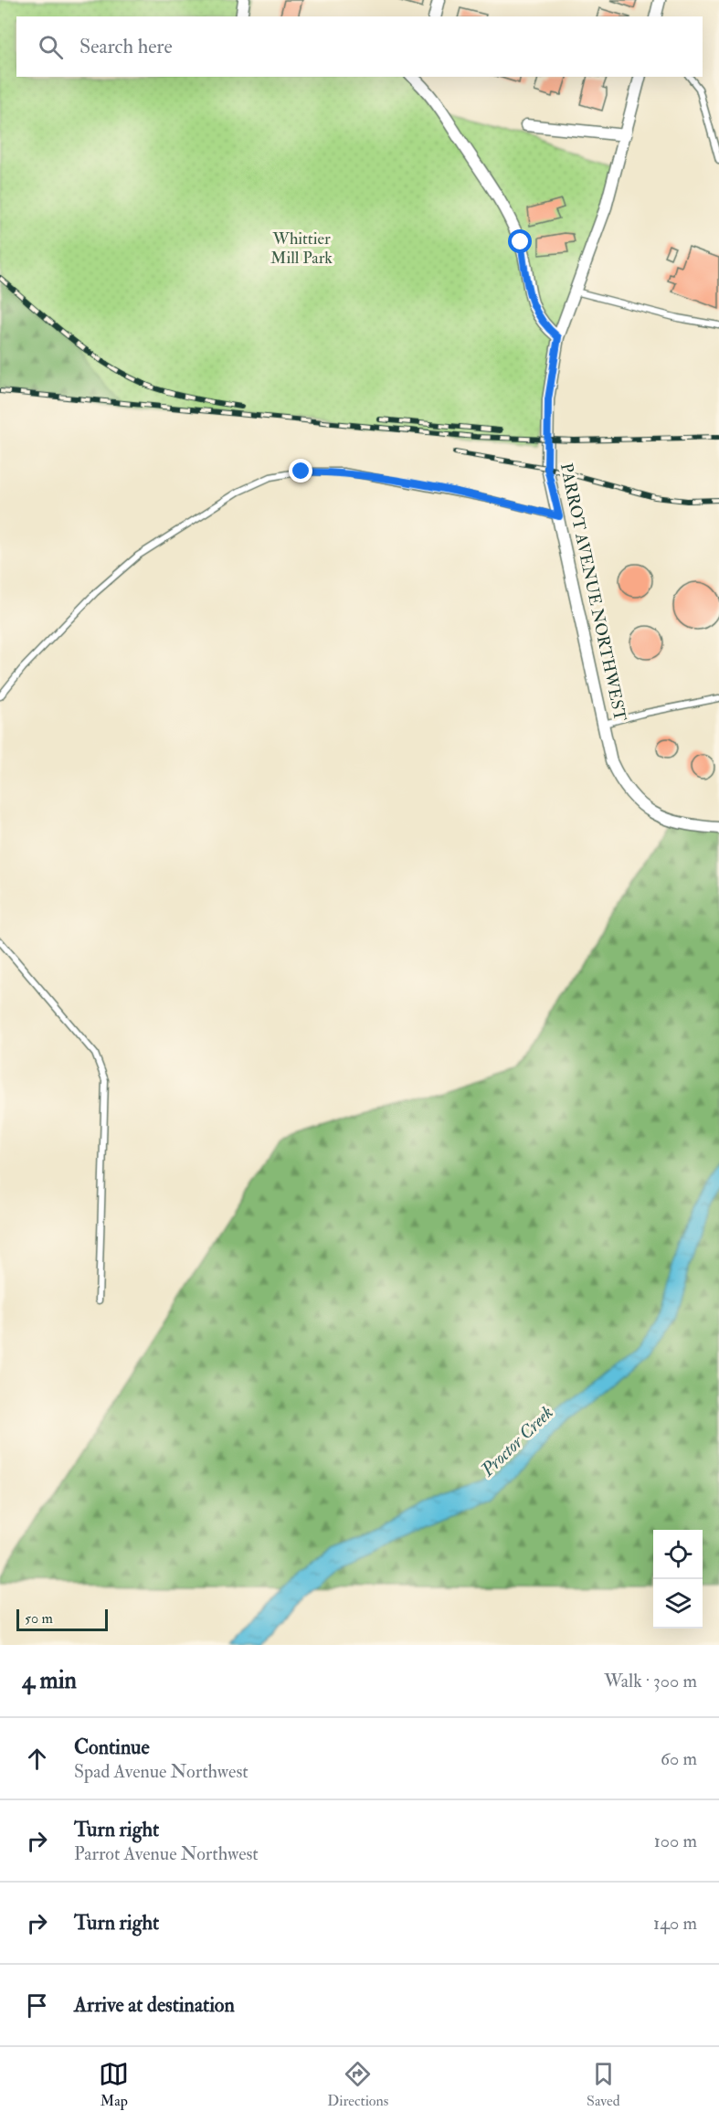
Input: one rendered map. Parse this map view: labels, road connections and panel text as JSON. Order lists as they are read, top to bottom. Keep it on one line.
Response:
{"streets":{"street":["PARROT AVENUE NORTHWEST"]},"water":["Proctor Creek"],"parks":["Whittier Mill Park"],"scale_bar":"50 m","page":{"search":"Search here","scale":"50 m","heading":["4 min","Walk · 300 m"],"list":[["Continue","Spad Avenue Northwest","60 m"],["Turn right","Parrot Avenue Northwest","100 m"],["Turn right","140 m"],"Arrive at destination"],"nav":["Map","Directions","Saved"]}}
